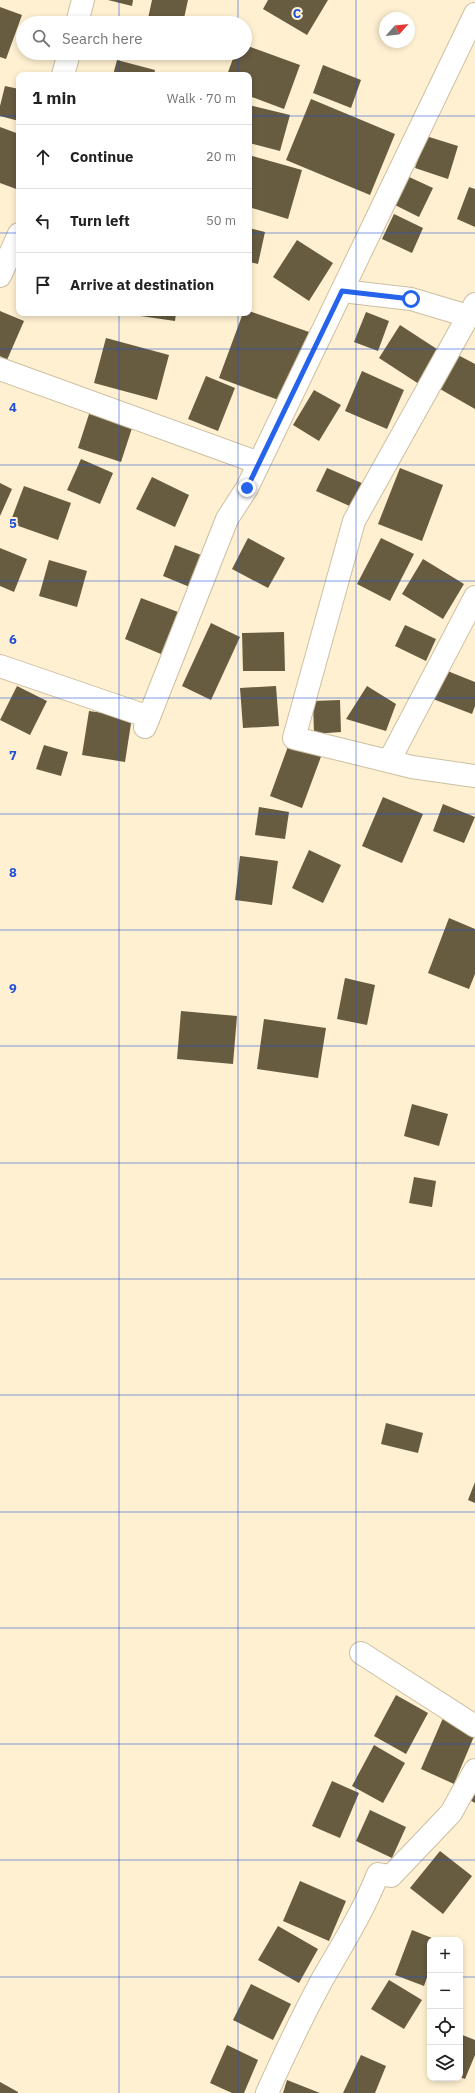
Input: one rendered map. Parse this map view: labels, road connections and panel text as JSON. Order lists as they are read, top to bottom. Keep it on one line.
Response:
{"north":"top right","page":{"search":"Search here","heading":["1 min","Walk · 70 m"],"list":[["Continue","20 m"],["Turn left","50 m"],"Arrive at destination"],"map_buttons":["+","−"]},"grid":{"columns":["C"],"rows":["4","5","6","7","8","9"]}}
